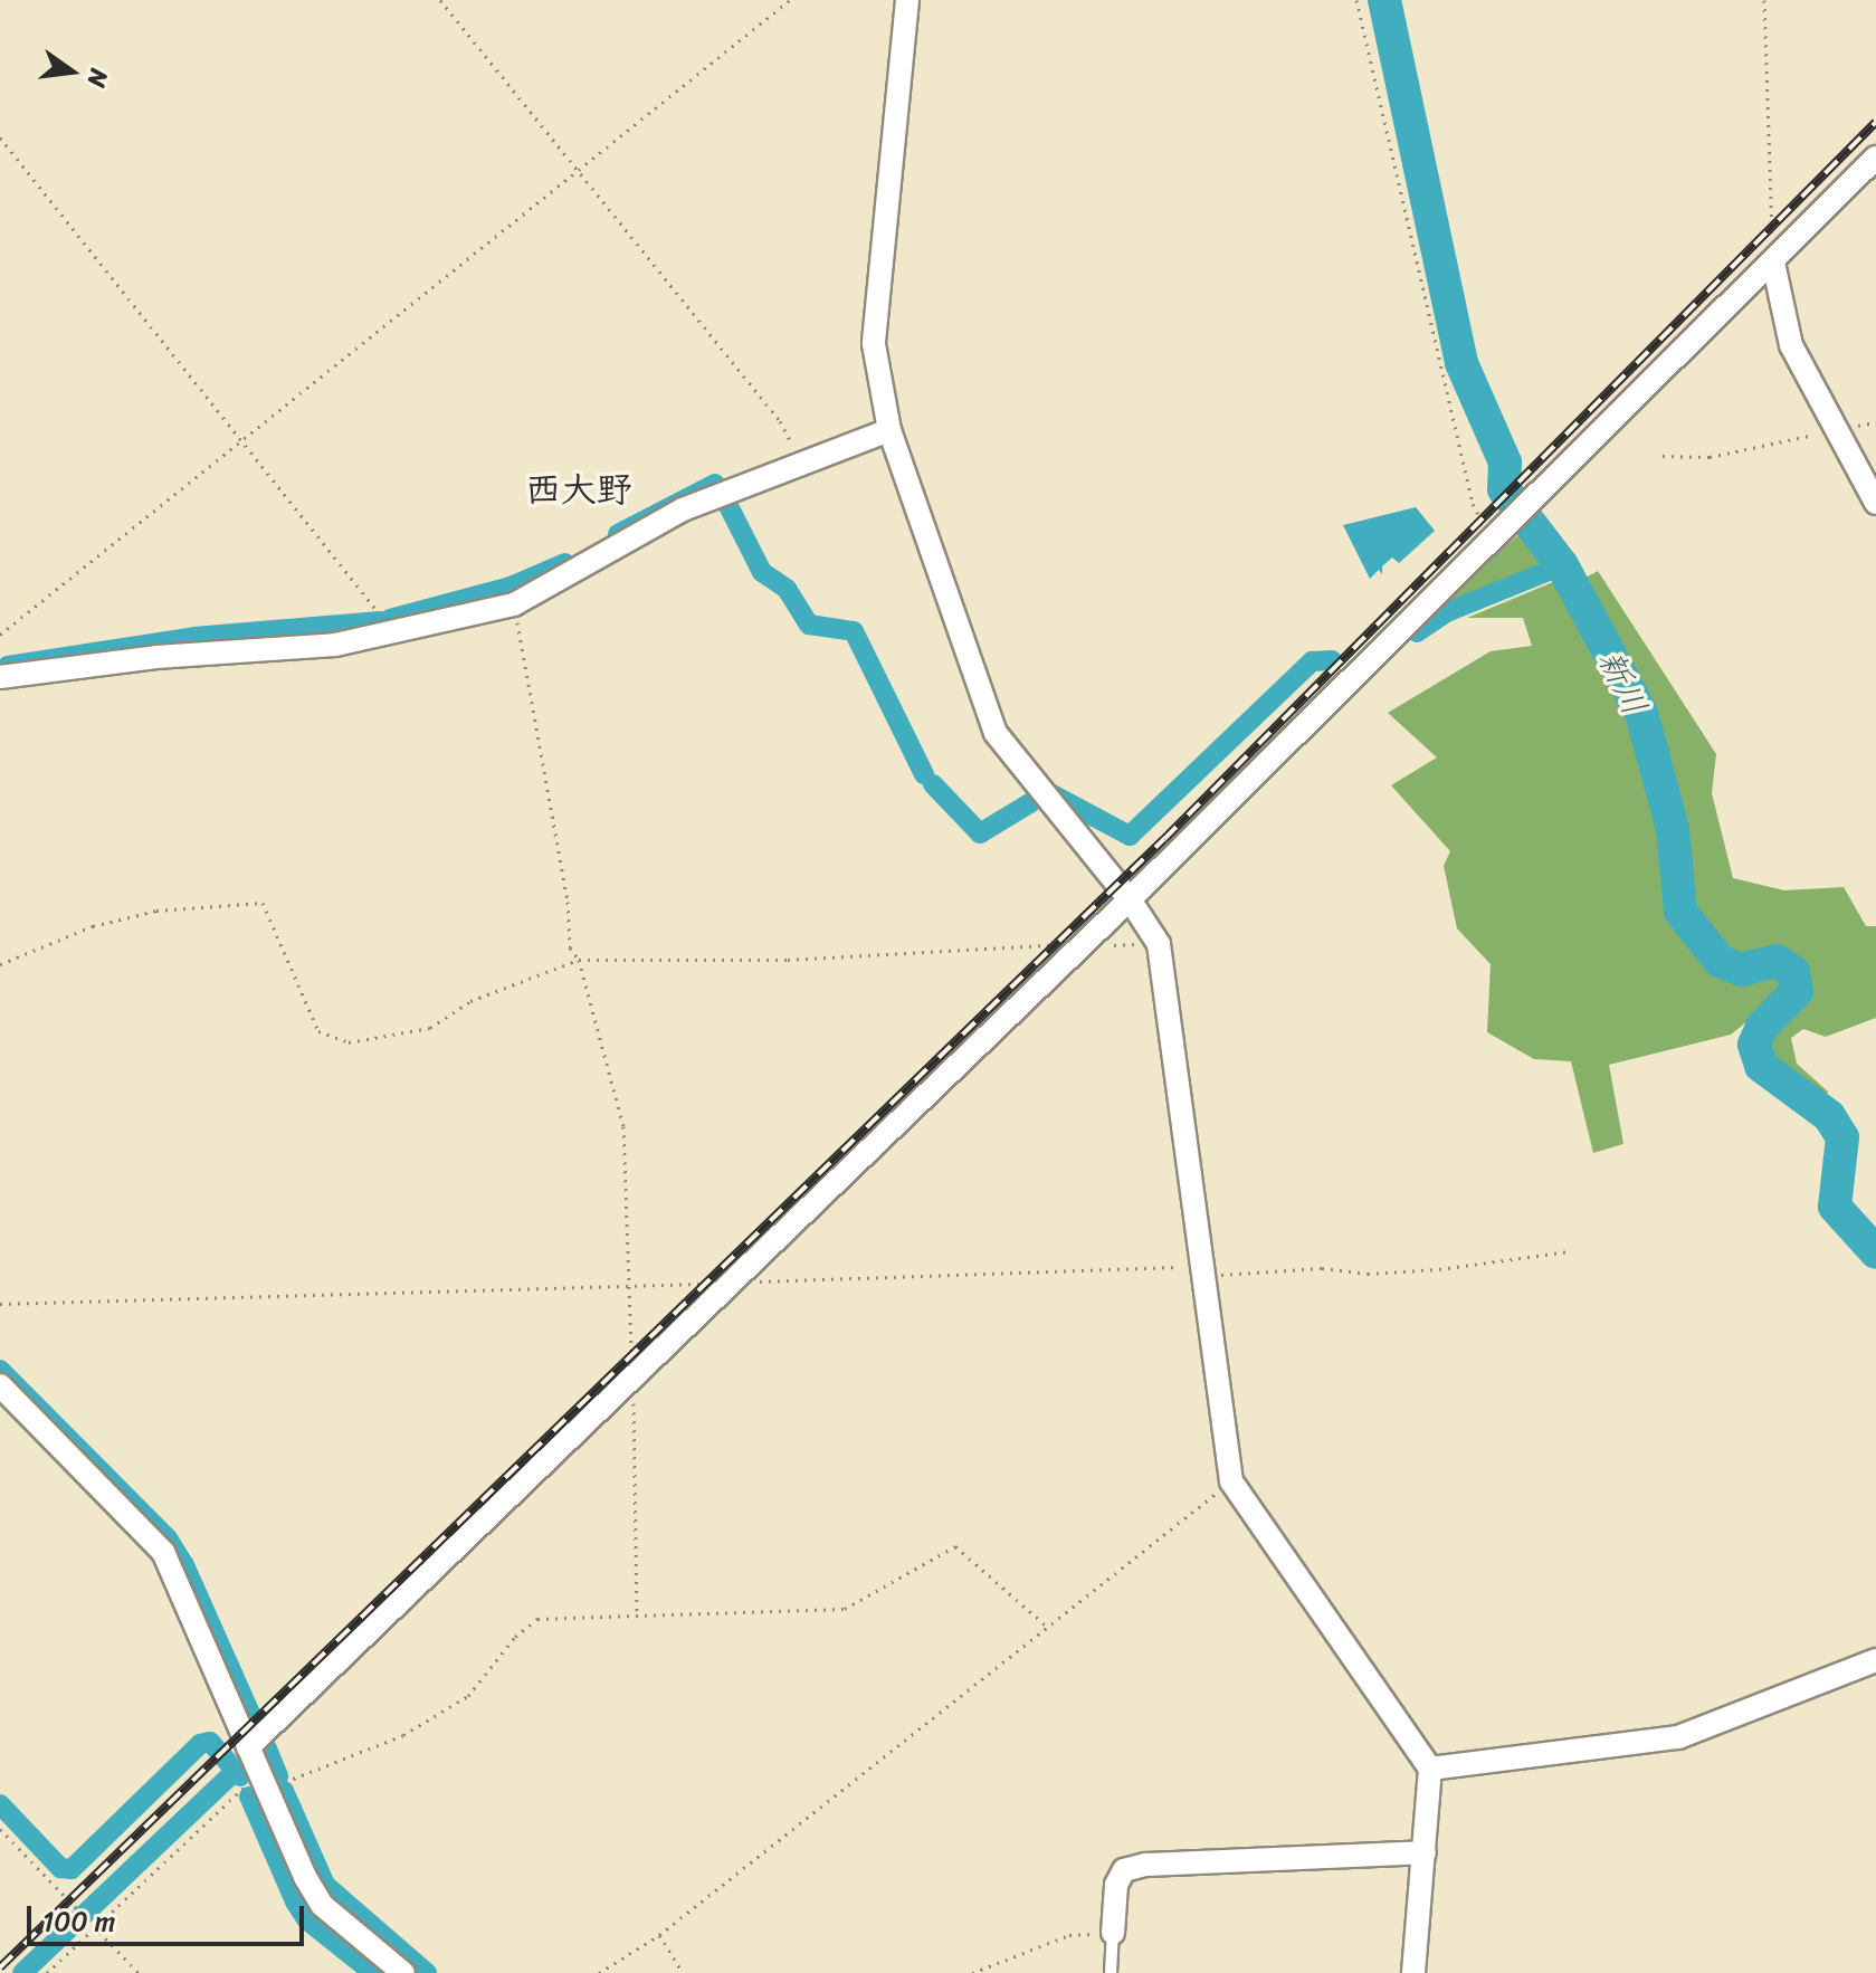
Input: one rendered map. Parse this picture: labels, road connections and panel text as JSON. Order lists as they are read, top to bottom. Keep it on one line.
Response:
{"districts":["西大野"],"water":["新川"],"scale_bar":"100 m","north":"right"}
